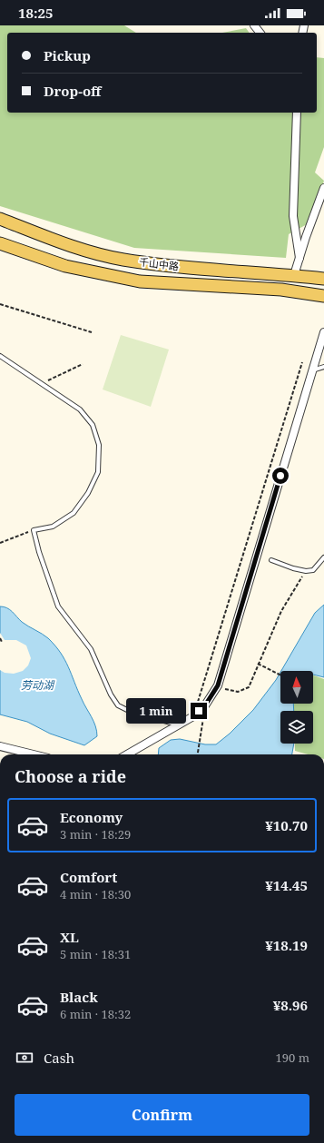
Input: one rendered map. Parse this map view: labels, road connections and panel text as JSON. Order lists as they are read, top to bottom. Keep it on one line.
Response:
{"streets":{"main road":["千山中路"]},"water":["劳动湖"],"north":"top","page":{"status":"18:25","banner":["Pickup","Drop-off"],"bubble":"1 min","heading":"Choose a ride","list":[{"name":"Economy","note":"3 min · 18:29","value":"¥10.70"},{"name":"Comfort","note":"4 min · 18:30","value":"¥14.45"},{"name":"XL","note":"5 min · 18:31","value":"¥18.19"},{"name":"Black","note":"6 min · 18:32","value":"¥8.96"}],"pay":["Cash","190 m"],"buttons":"Confirm"}}
